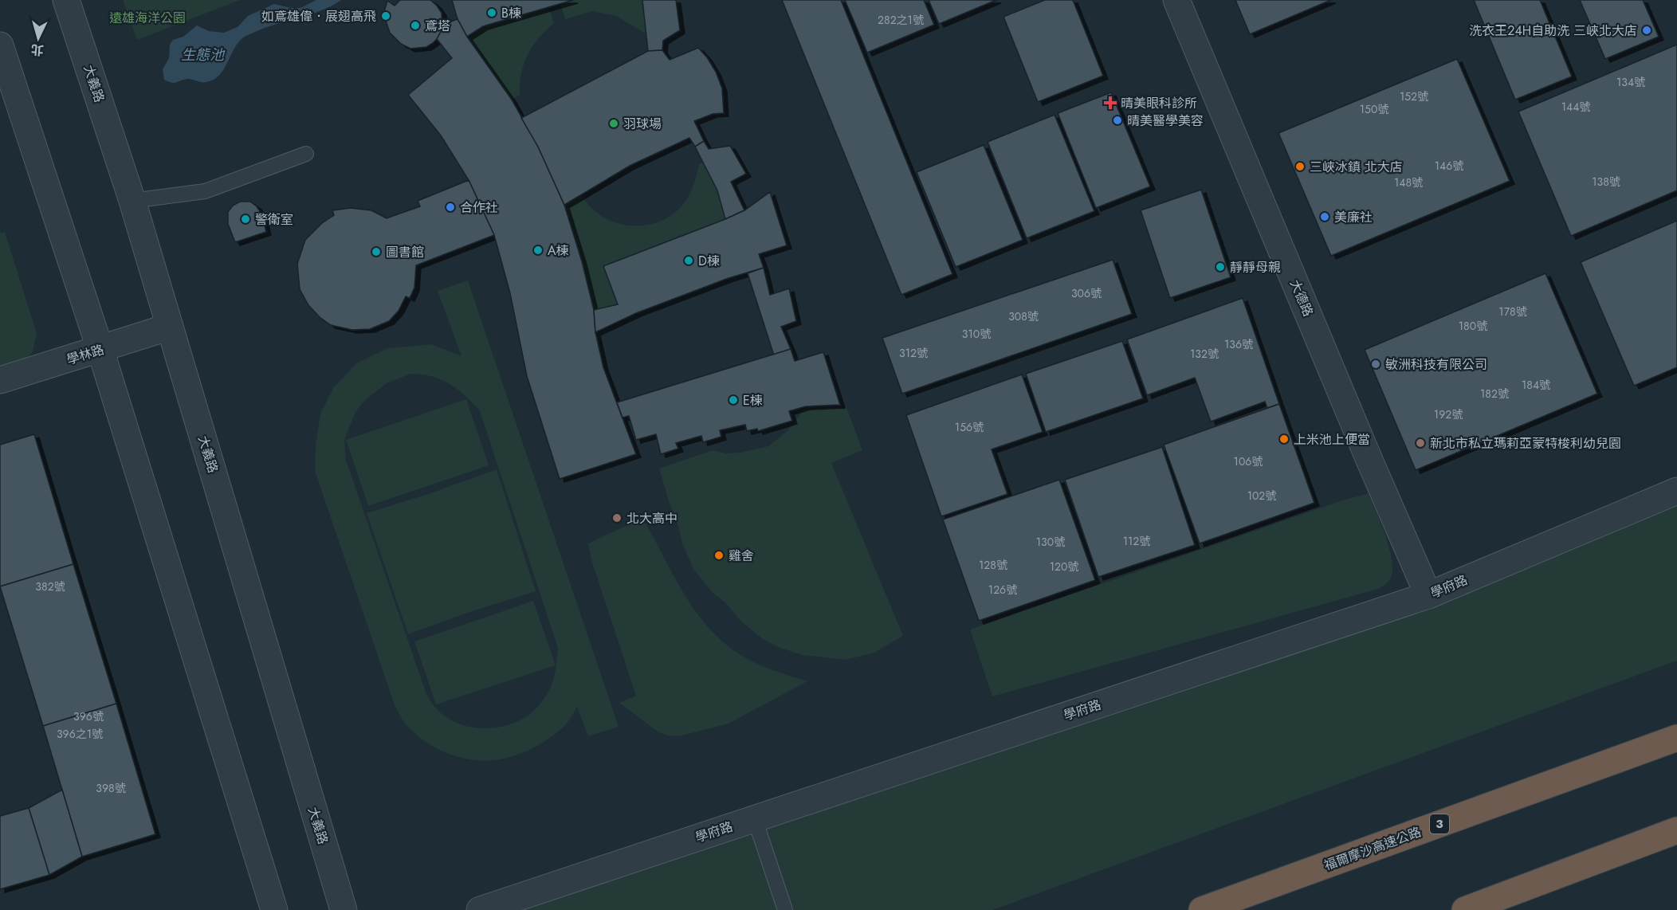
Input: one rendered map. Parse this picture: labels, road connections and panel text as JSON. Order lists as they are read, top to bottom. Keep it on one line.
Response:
{"streets":{"highway":["3","福爾摩沙高速公路"],"street":["大義路","大德路","學林路","學府路"]},"crossings":[["大義路","學林路"],["大德路","學府路"]],"water":["生態池"],"parks":["遠雄海洋公園"],"places":{"other":["B棟","如鳶雄偉．展翅高飛","鳶塔","洗衣王24H自助洗 三峽北大店","晴美醫學美容","羽球場","三峽冰鎮 北大店","合作社","美廉社","警衛室","A棟","圖書館","D棟","靜靜母親","敏洲科技有限公司","E棟","上米池上便當","新北市私立瑪莉亞蒙特梭利幼兒園","北大高中","雞舍"],"health":["晴美眼科診所"]},"house_numbers":["282之1號","134號","152號","144號","150號","146號","138號","148號","306號","178號","308號","180號","310號","136號","312號","132號","184號","182號","192號","156號","106號","102號","112號","130號","128號","120號","382號","126號","396號","396之1號","398號"],"north":"bottom"}
